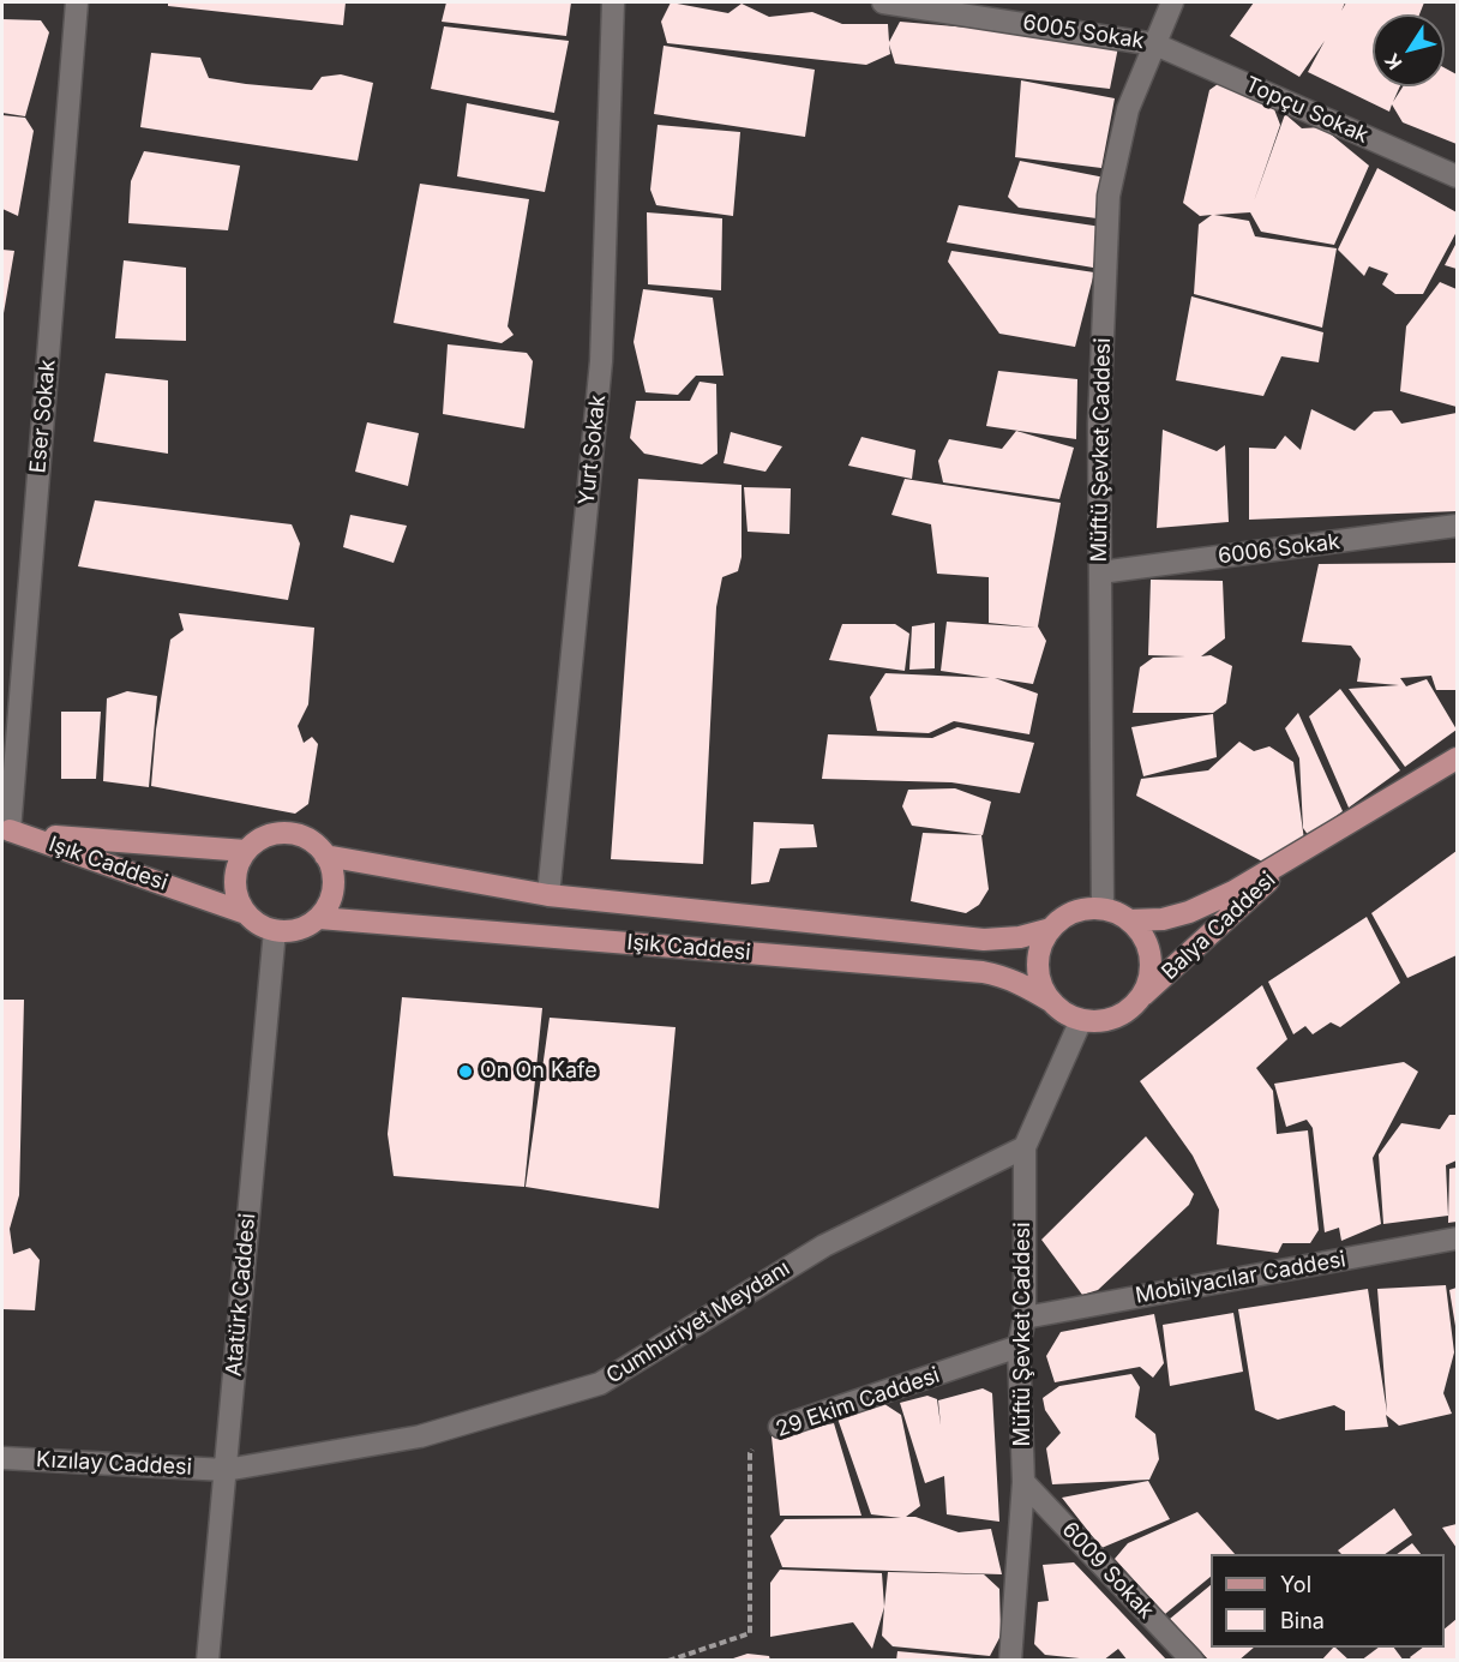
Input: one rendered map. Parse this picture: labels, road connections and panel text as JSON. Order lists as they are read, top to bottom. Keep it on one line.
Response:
{"streets":{"main road":["Işık Caddesi","Balya Caddesi"],"street":["6005 Sokak","Topçu Sokak","Eser Sokak","Yurt Sokak","Müftü Şevket Caddesi","6006 Sokak","Mobilyacılar Caddesi","Atatürk Caddesi","Cumhuriyet Meydanı","29 Ekim Caddesi","Kızılay Caddesi","6009 Sokak"]},"crossings":[["6005 Sokak","Topçu Sokak"],["6005 Sokak","Müftü Şevket Caddesi"],["Topçu Sokak","Müftü Şevket Caddesi"],["Eser Sokak","Işık Caddesi"],["Yurt Sokak","Işık Caddesi"],["Müftü Şevket Caddesi","6006 Sokak"],["Müftü Şevket Caddesi","Işık Caddesi"],["Müftü Şevket Caddesi","Balya Caddesi"],["Müftü Şevket Caddesi","Mobilyacılar Caddesi"],["Müftü Şevket Caddesi","Cumhuriyet Meydanı"],["Müftü Şevket Caddesi","29 Ekim Caddesi"],["Müftü Şevket Caddesi","6009 Sokak"],["Işık Caddesi","Balya Caddesi"],["Işık Caddesi","Atatürk Caddesi"],["Atatürk Caddesi","Cumhuriyet Meydanı"],["Atatürk Caddesi","Kızılay Caddesi"],["Cumhuriyet Meydanı","Kızılay Caddesi"]],"places":["On On Kafe"],"legend":["Yol","Bina"],"north":"bottom left"}
